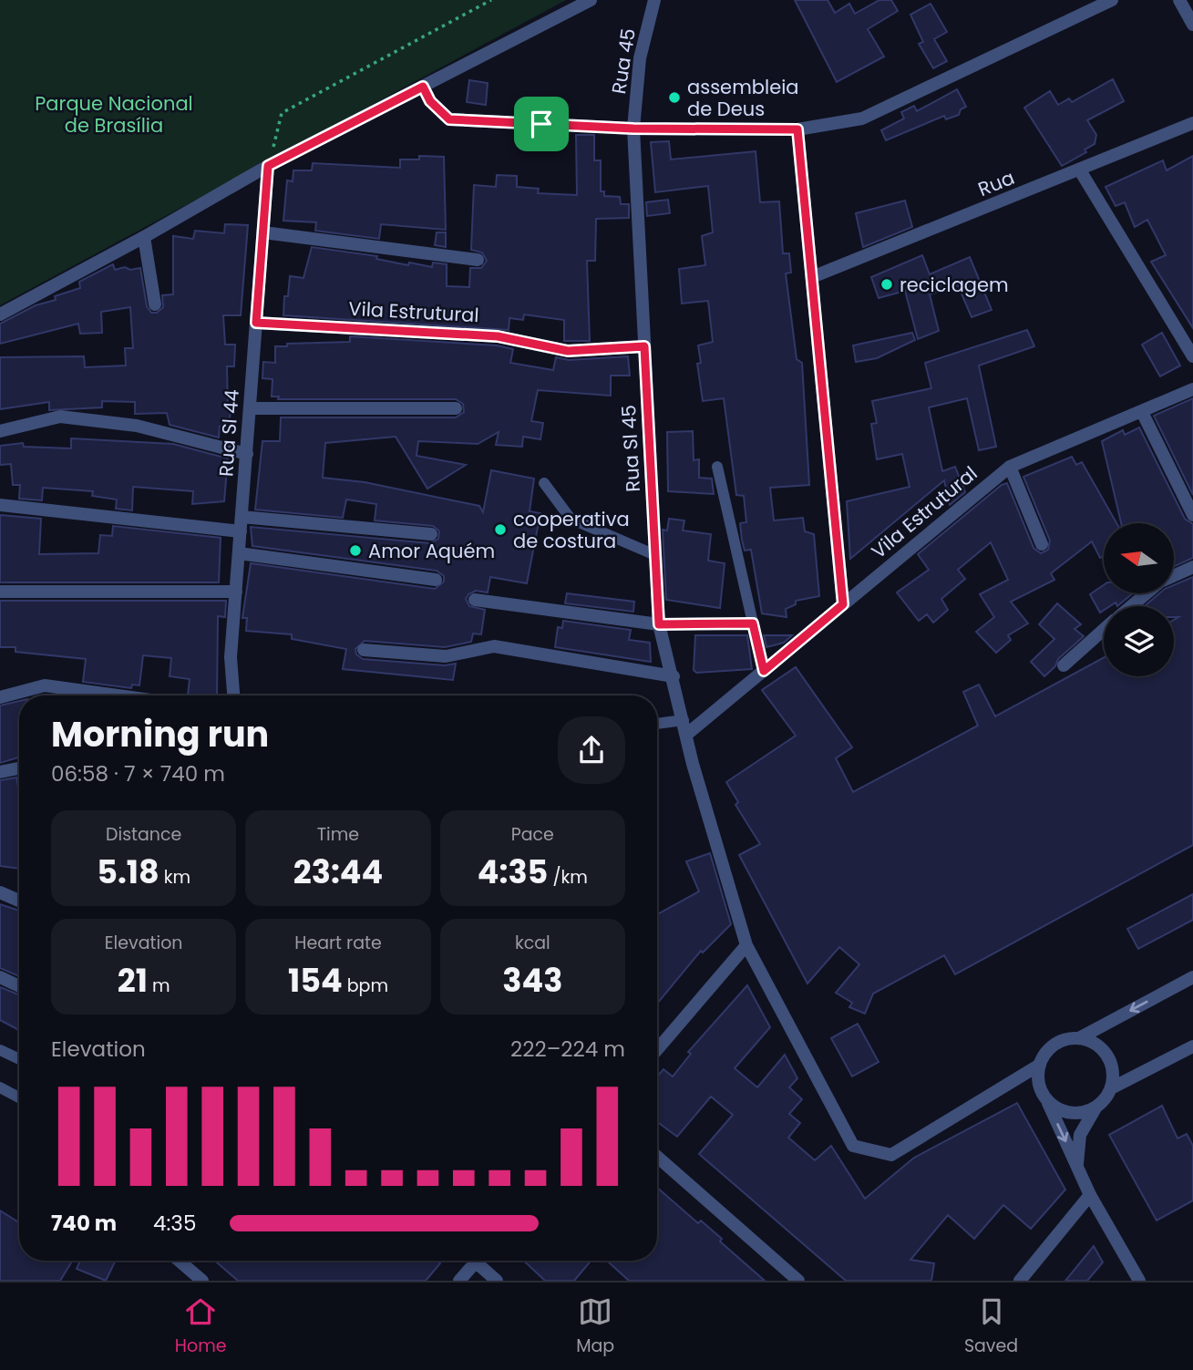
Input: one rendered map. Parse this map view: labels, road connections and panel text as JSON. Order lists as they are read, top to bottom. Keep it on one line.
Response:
{"streets":{"street":["Rua 45","Rua","Vila Estrutural","Rua Sl 44","Rua Sl 45"]},"crossings":[["Rua 45","Rua Sl 45"],["Vila Estrutural","Rua Sl 44"],["Vila Estrutural","Rua Sl 45"]],"parks":["Parque Nacional de Brasília"],"places":["assembleia de Deus","reciclagem","cooperativa de costura","Amor Aquém"],"north":"left","page":{"heading":["Morning run","06:58 · 7 × 740 m"],"stats":[["Distance","5.18 km"],["Time","23:44"],["Pace","4:35 /km"],["Elevation","21 m"],["Heart rate","154 bpm"],["kcal","343"]],"chart":["Elevation","222–224 m"],"list":[{"name":"740 m","note":"4:35"}],"tabs":["Home","Map","Saved"]}}
